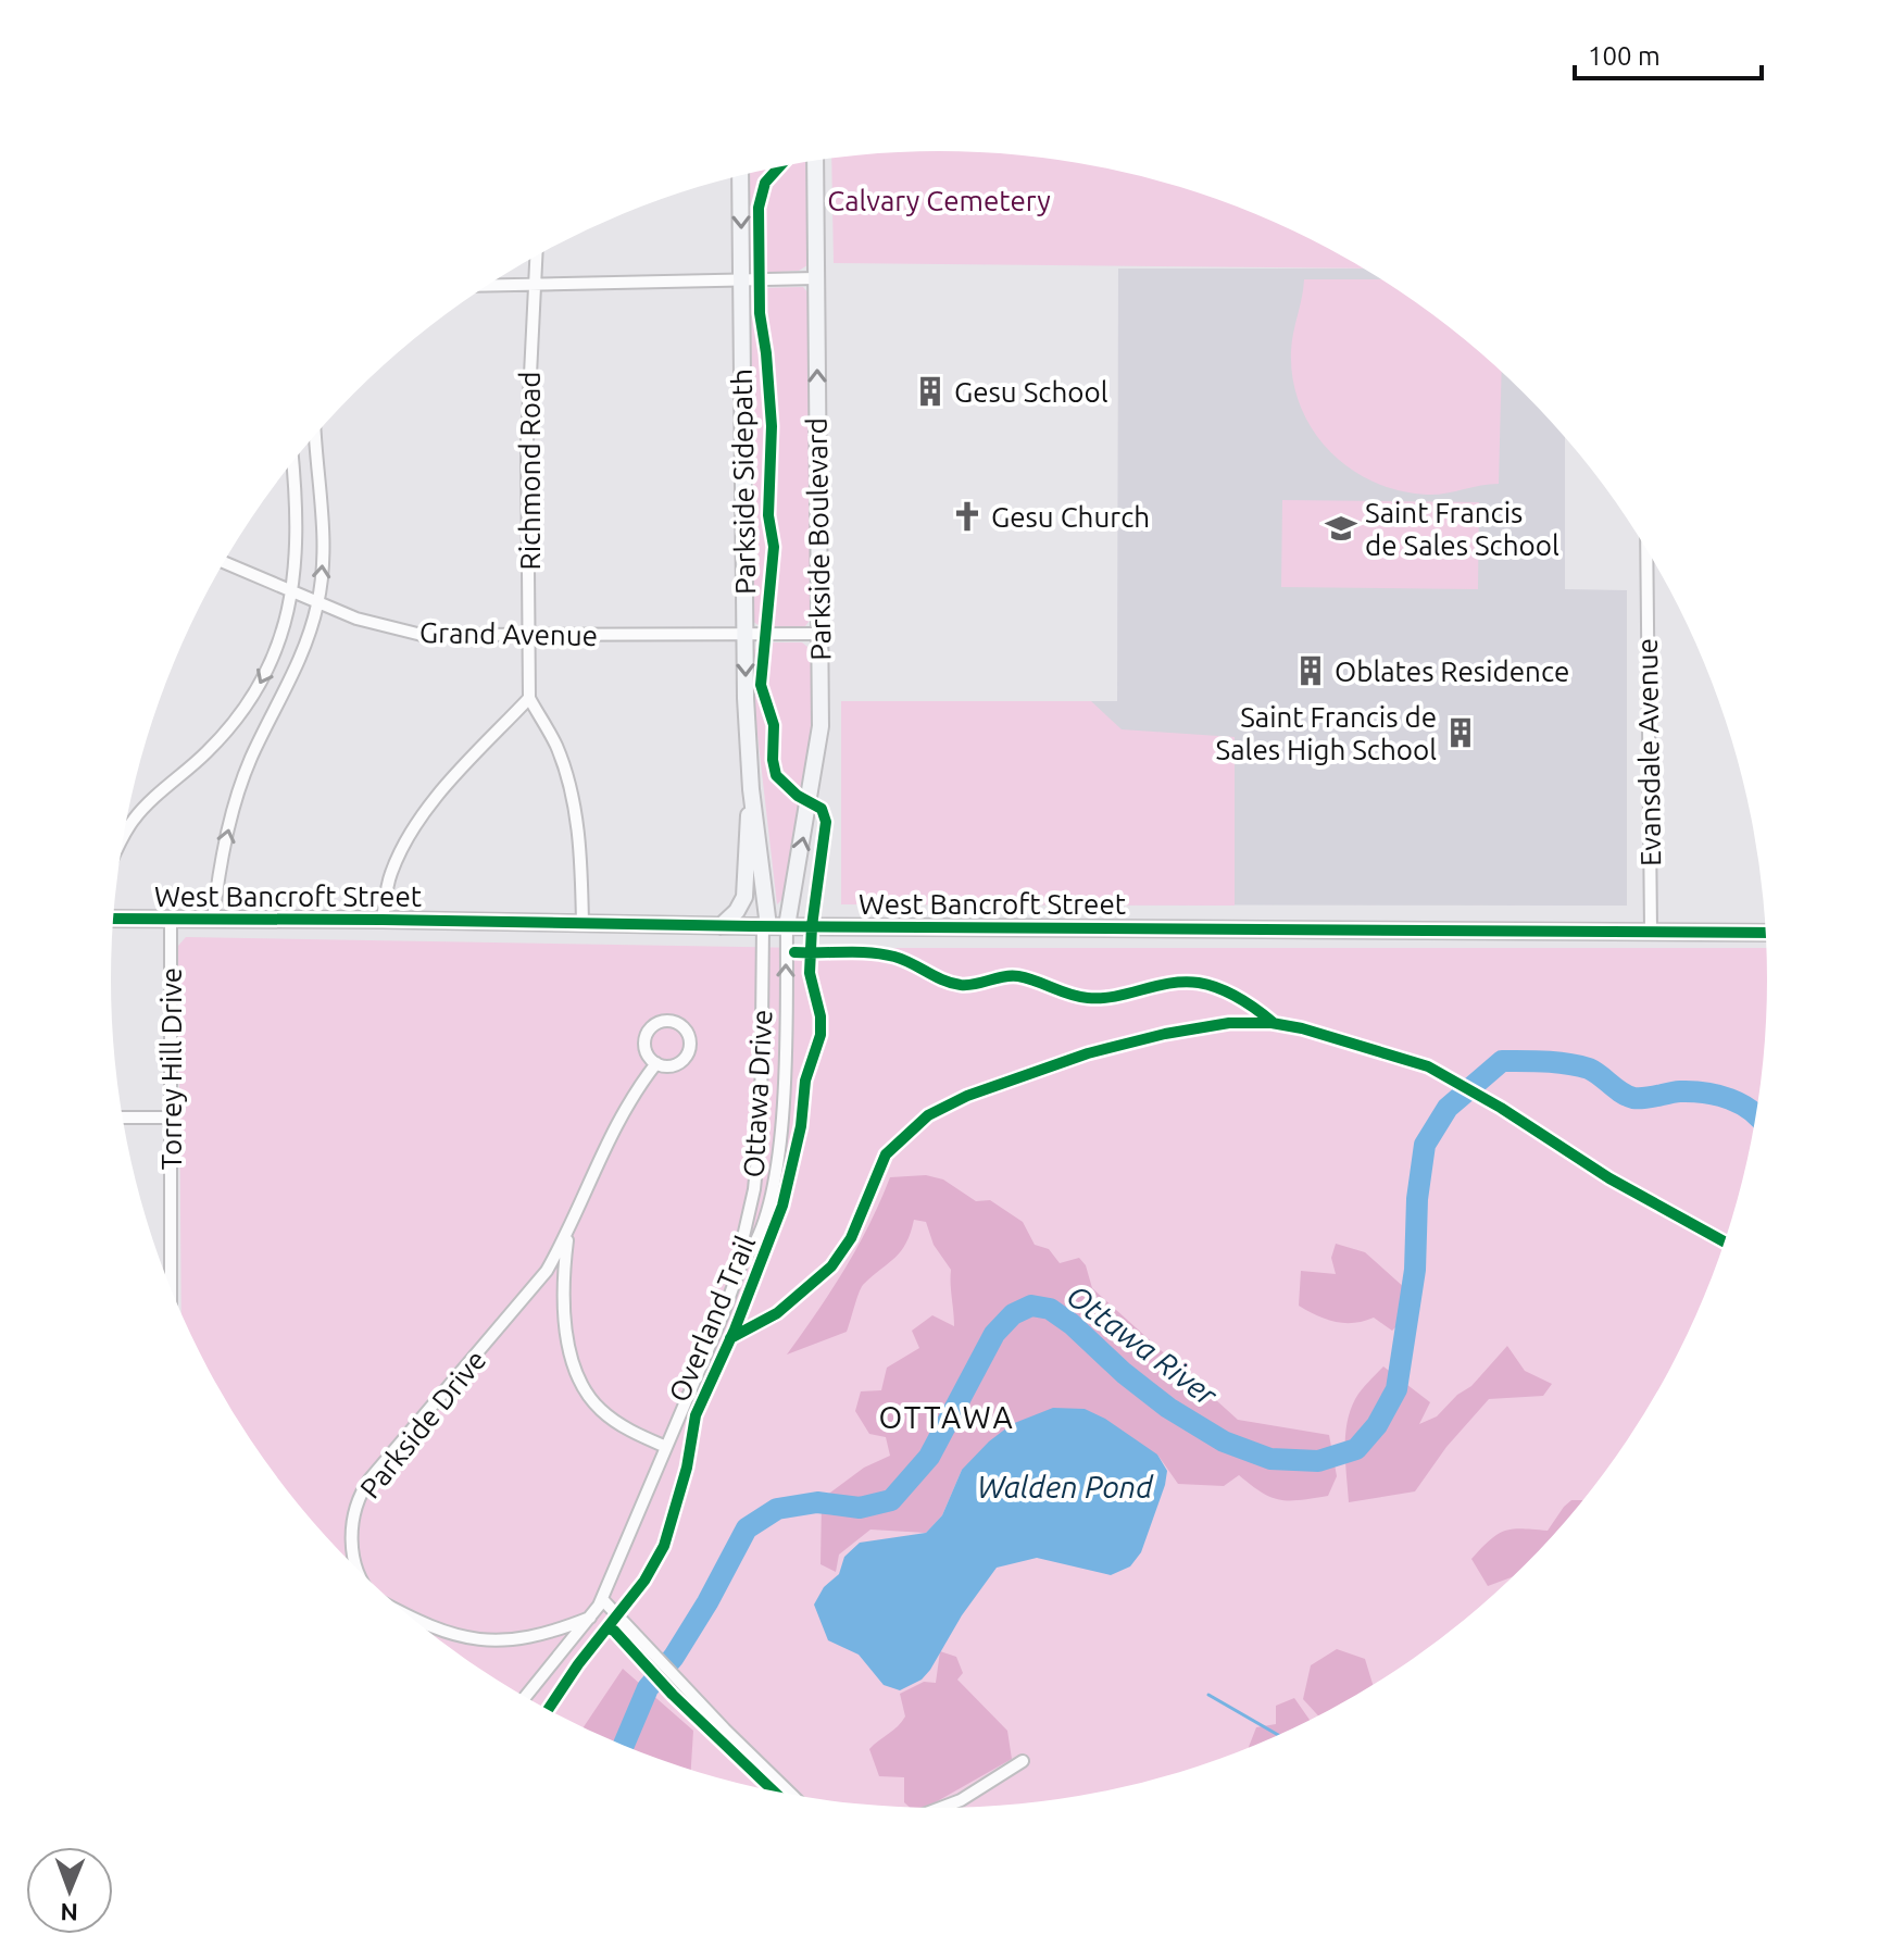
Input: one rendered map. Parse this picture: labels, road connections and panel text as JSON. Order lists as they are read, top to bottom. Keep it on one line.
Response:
{"streets":{"main road":["Parkside Boulevard","West Bancroft Street"],"street":["Richmond Road","Grand Avenue","Evansdale Avenue","Torrey Hill Drive","Ottawa Drive","Parkside Drive"],"cycle path":["Parkside Sidepath","Overland Trail"]},"crossings":[["Richmond Road","Grand Avenue"],["Richmond Road","West Bancroft Street"],["Parkside Boulevard","Grand Avenue"],["Parkside Boulevard","West Bancroft Street"],["Parkside Boulevard","Ottawa Drive"],["Evansdale Avenue","West Bancroft Street"],["West Bancroft Street","Torrey Hill Drive"],["West Bancroft Street","Ottawa Drive"],["Ottawa Drive","Parkside Drive"]],"districts":["OTTAWA"],"water":["Ottawa River","Walden Pond"],"parks":["Calvary Cemetery"],"places":{"building":["Gesu School","Oblates Residence","Saint Francis de Sales High School"],"church":["Gesu Church"],"school or university":["Saint Francis de Sales School"]},"scale_bar":"100 m","north":"bottom"}
